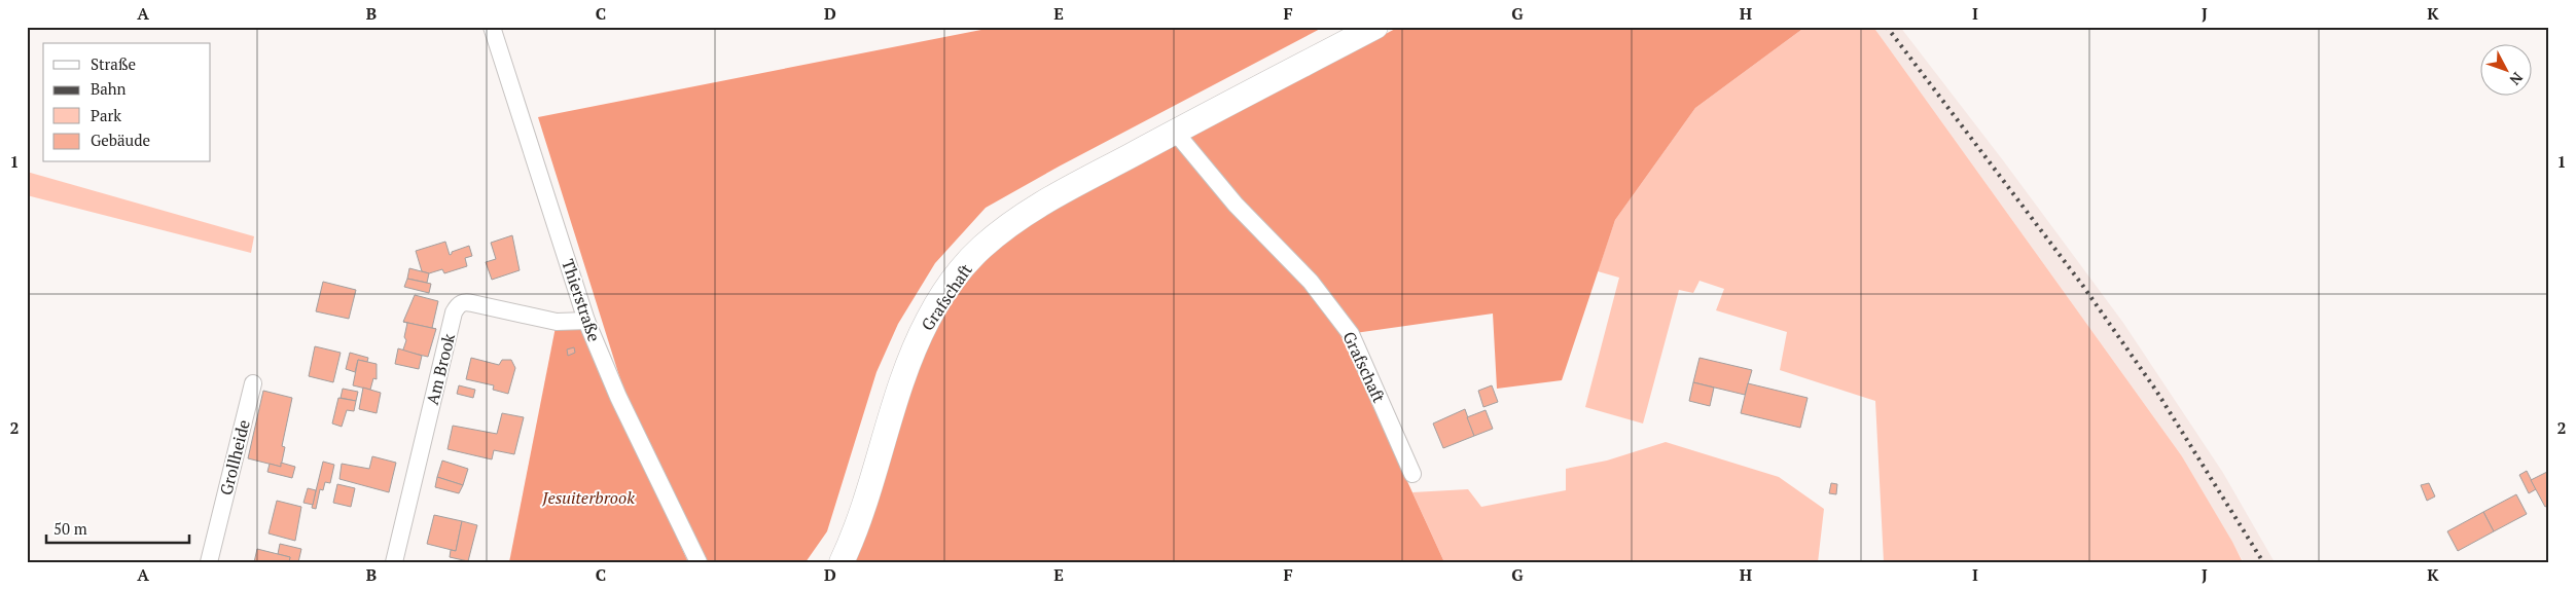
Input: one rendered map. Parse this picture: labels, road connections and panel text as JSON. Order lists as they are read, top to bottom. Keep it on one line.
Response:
{"streets":{"street":["Grafschaft","Thierstraße","Am Brook","Grollheide"]},"crossings":[["Thierstraße","Am Brook"]],"parks":["Jesuiterbrook"],"legend":["Straße","Bahn","Park","Gebäude"],"scale_bar":"50 m","north":"bottom right","grid":{"columns":["A","B","C","D","E","F","G","H","I","J","K"],"rows":["1","2"]}}
